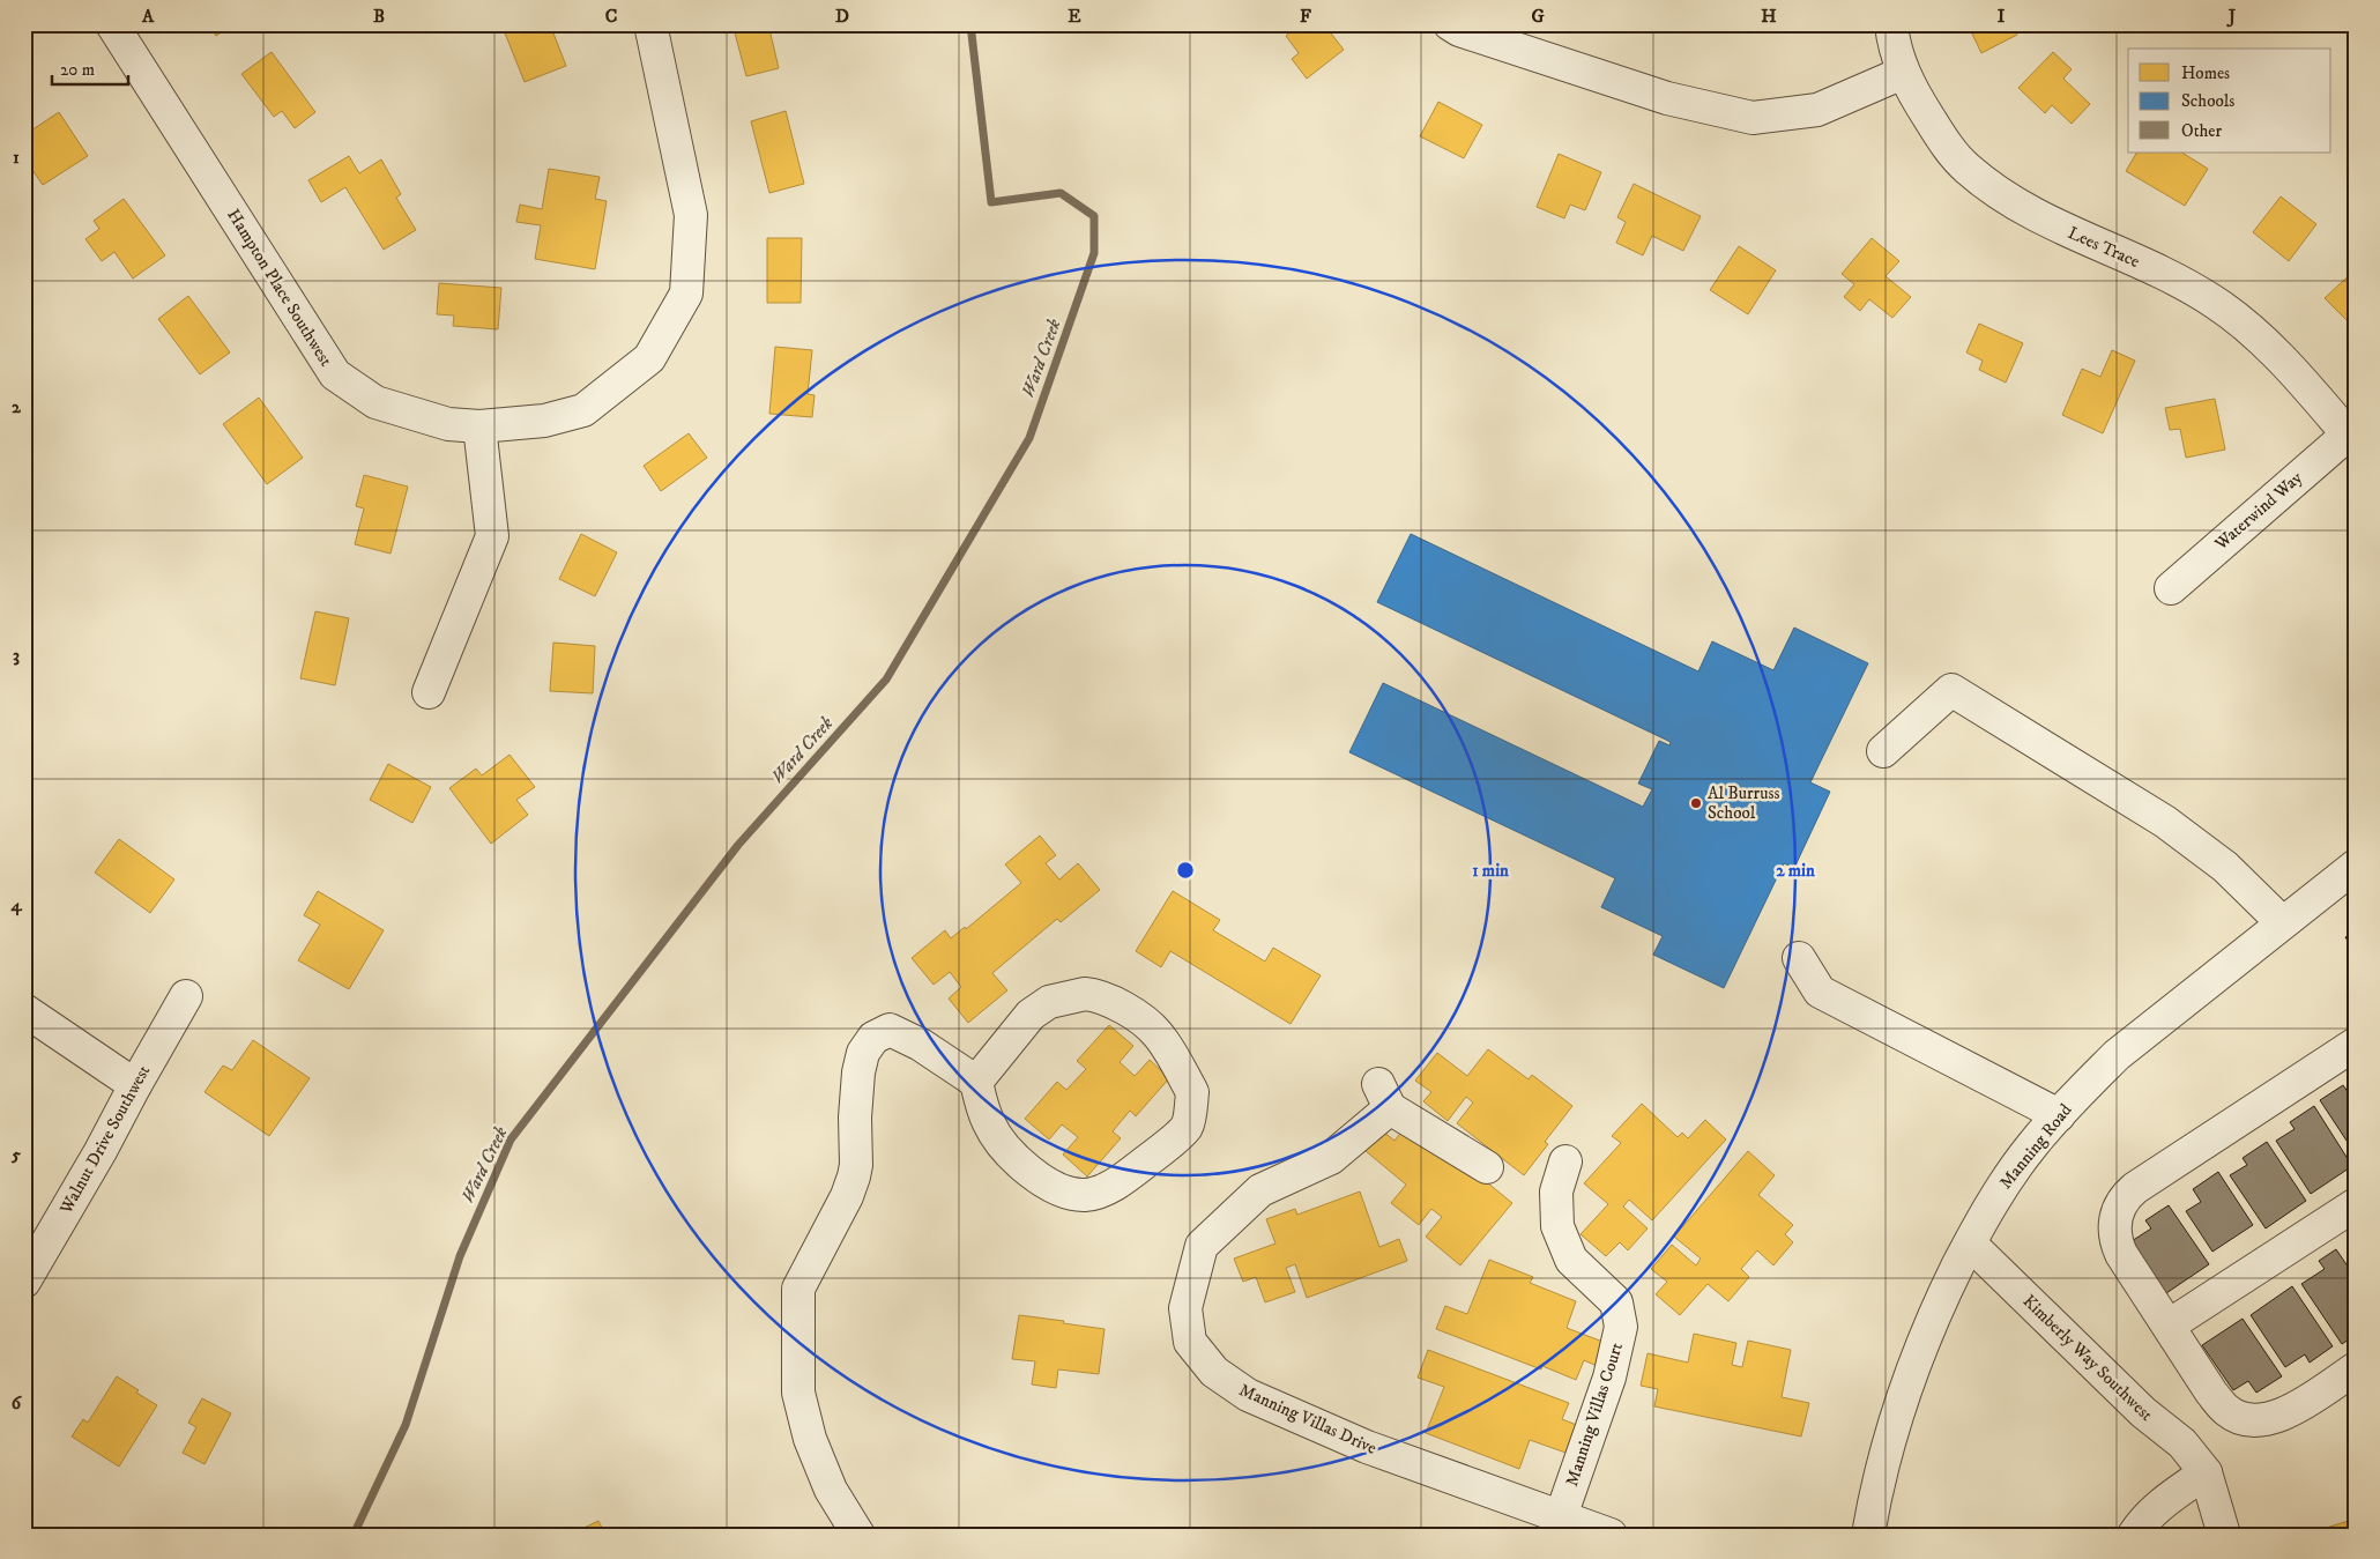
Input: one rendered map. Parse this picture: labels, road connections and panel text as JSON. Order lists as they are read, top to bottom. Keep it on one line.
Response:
{"streets":{"street":["Lees Trace","Hampton Place Southwest","Waterwind Way","Walnut Drive Southwest","Manning Road","Kimberly Way Southwest","Manning Villas Court","Manning Villas Drive"]},"crossings":[["Lees Trace","Waterwind Way"],["Manning Road","Kimberly Way Southwest"],["Manning Villas Court","Manning Villas Drive"]],"water":["Ward Creek"],"places":["Al Burruss School"],"legend":["Homes","Schools","Other"],"scale_bar":"20 m","grid":{"columns":["A","B","C","D","E","F","G","H","I","J"],"rows":["1","2","3","4","5","6"]},"rings":["1 min","2 min"]}
